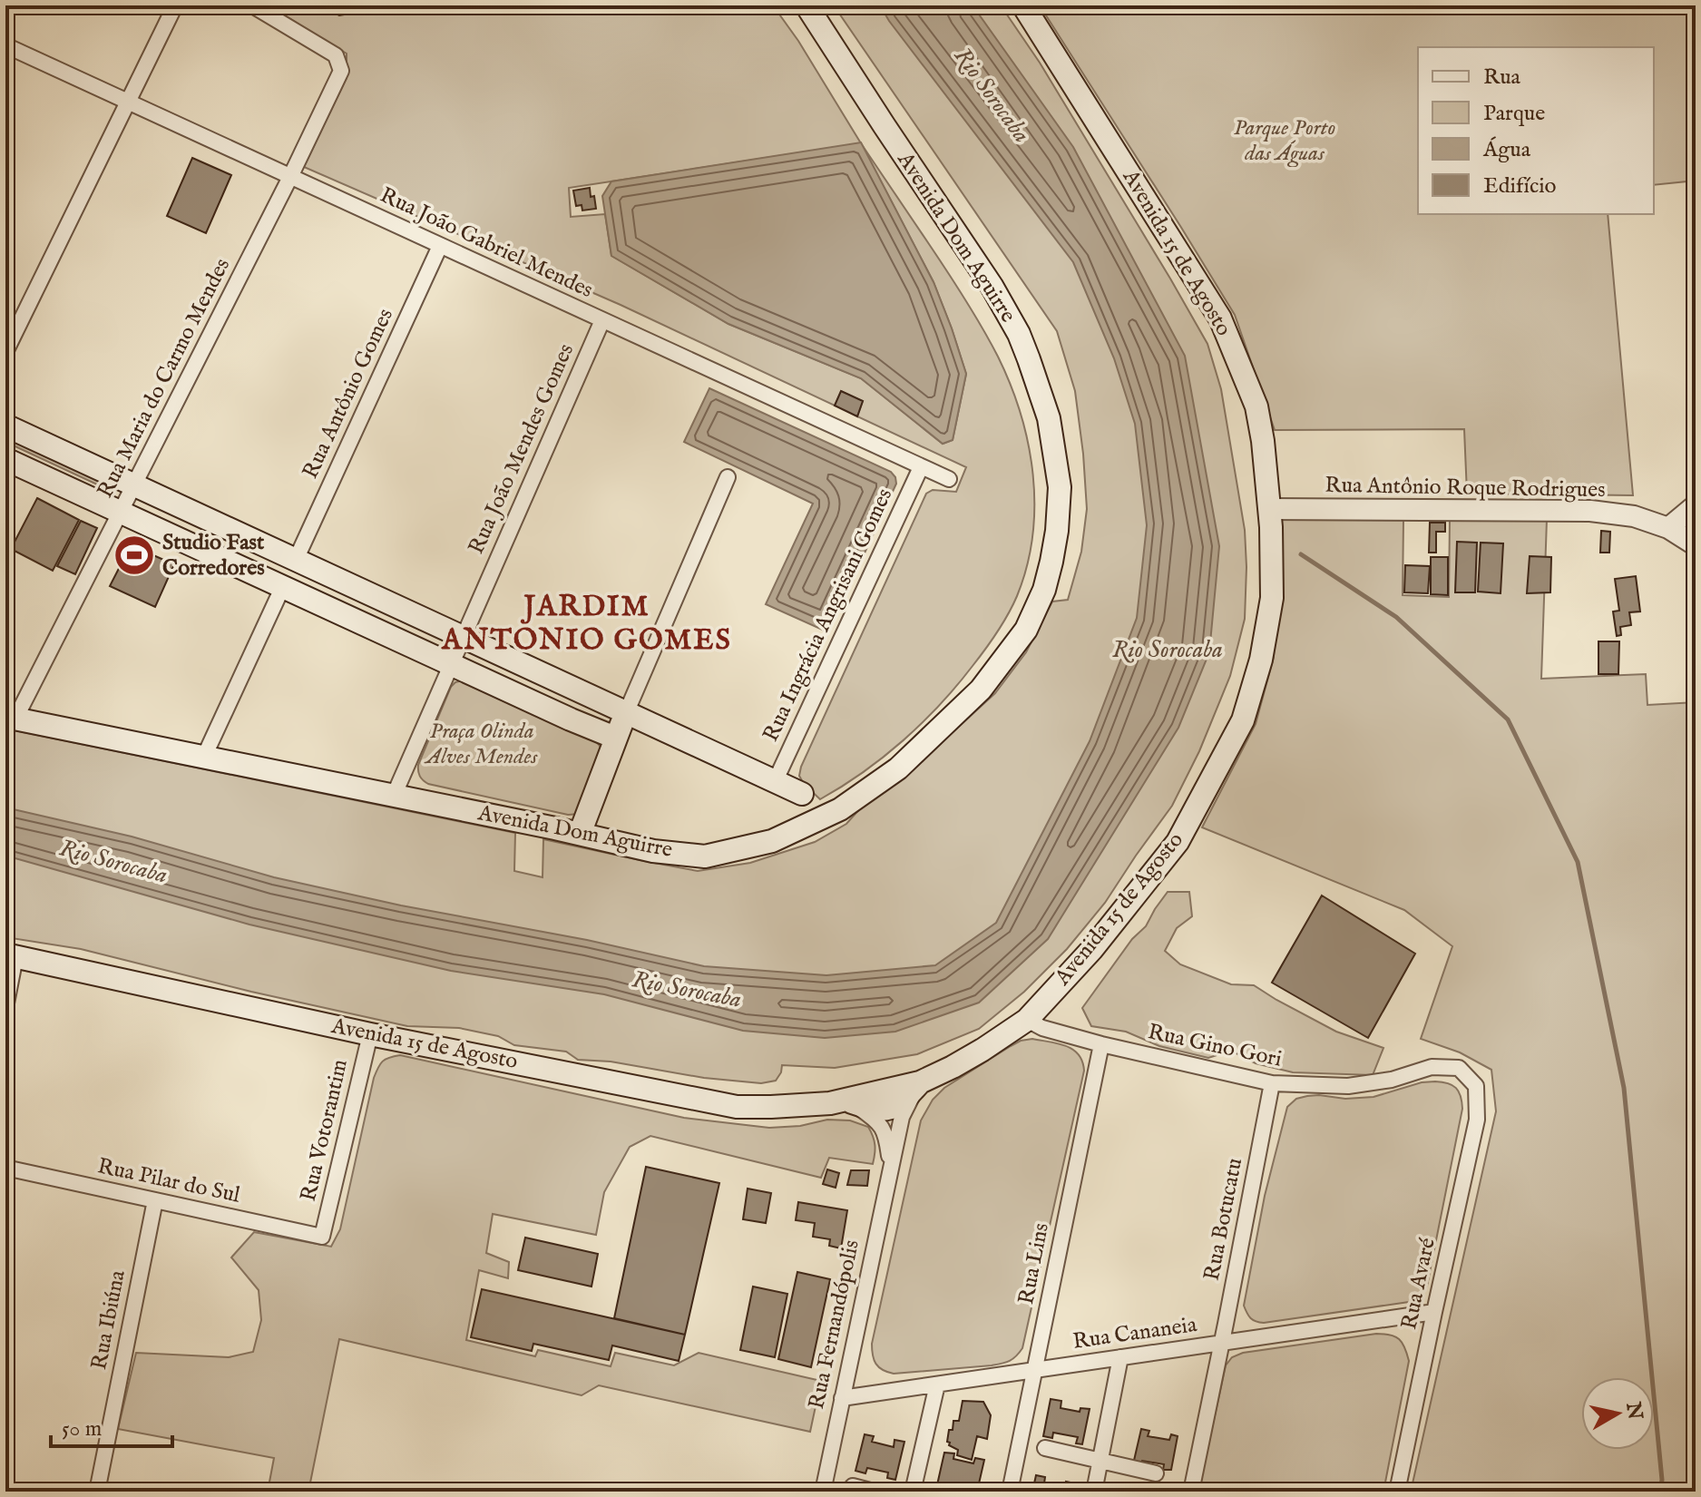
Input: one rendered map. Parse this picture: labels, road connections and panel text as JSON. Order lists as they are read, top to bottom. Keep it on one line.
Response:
{"streets":{"main road":["Avenida Dom Aguirre","Avenida 15 de Agosto"],"street":["Rua João Gabriel Mendes","Rua Maria do Carmo Mendes","Rua Antônio Gomes","Rua João Mendes Gomes","Rua Antônio Roque Rodrigues","Rua Ingrácia Angrisani Gomes","Rua Gino Gori","Rua Votorantim","Rua Pilar do Sul","Rua Botucatu","Rua Lins","Rua Avaré","Rua Ibiúna","Rua Fernandópolis","Rua Cananeia"]},"crossings":[["Avenida Dom Aguirre","Rua Maria do Carmo Mendes"],["Avenida Dom Aguirre","Rua João Mendes Gomes"],["Rua João Gabriel Mendes","Rua Maria do Carmo Mendes"],["Rua João Gabriel Mendes","Rua Antônio Gomes"],["Rua João Gabriel Mendes","Rua João Mendes Gomes"],["Rua João Gabriel Mendes","Rua Ingrácia Angrisani Gomes"],["Avenida 15 de Agosto","Rua Antônio Roque Rodrigues"],["Avenida 15 de Agosto","Rua Gino Gori"],["Avenida 15 de Agosto","Rua Votorantim"],["Avenida 15 de Agosto","Rua Fernandópolis"],["Rua Gino Gori","Rua Botucatu"],["Rua Gino Gori","Rua Lins"],["Rua Gino Gori","Rua Avaré"],["Rua Votorantim","Rua Pilar do Sul"],["Rua Pilar do Sul","Rua Ibiúna"],["Rua Botucatu","Rua Cananeia"],["Rua Lins","Rua Cananeia"],["Rua Avaré","Rua Cananeia"],["Rua Fernandópolis","Rua Cananeia"]],"districts":["JARDIM ANTONIO GOMES"],"water":["Rio Sorocaba"],"parks":["Parque Porto das Águas","Praça Olinda Alves Mendes"],"places":{"sports":["Studio Fast Corredores"]},"legend":["Rua","Parque","Água","Edifício"],"scale_bar":"50 m","north":"right"}
